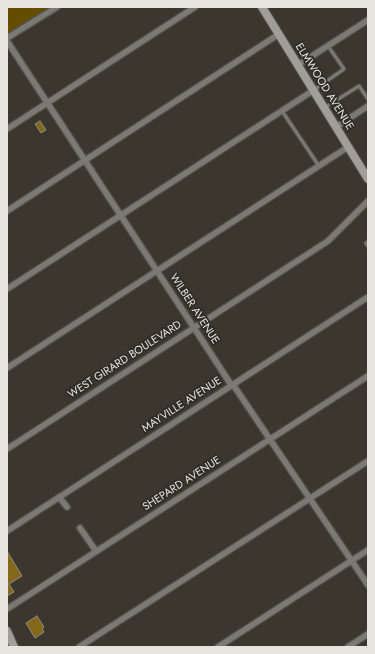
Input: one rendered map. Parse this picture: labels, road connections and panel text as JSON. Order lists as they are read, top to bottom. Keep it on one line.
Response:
{"streets":{"street":["ELMWOOD AVENUE","WILBER AVENUE","WEST GIRARD BOULEVARD","MAYVILLE AVENUE","SHEPARD AVENUE"]},"crossings":[["WILBER AVENUE","WEST GIRARD BOULEVARD"],["WILBER AVENUE","MAYVILLE AVENUE"],["WILBER AVENUE","SHEPARD AVENUE"]]}
